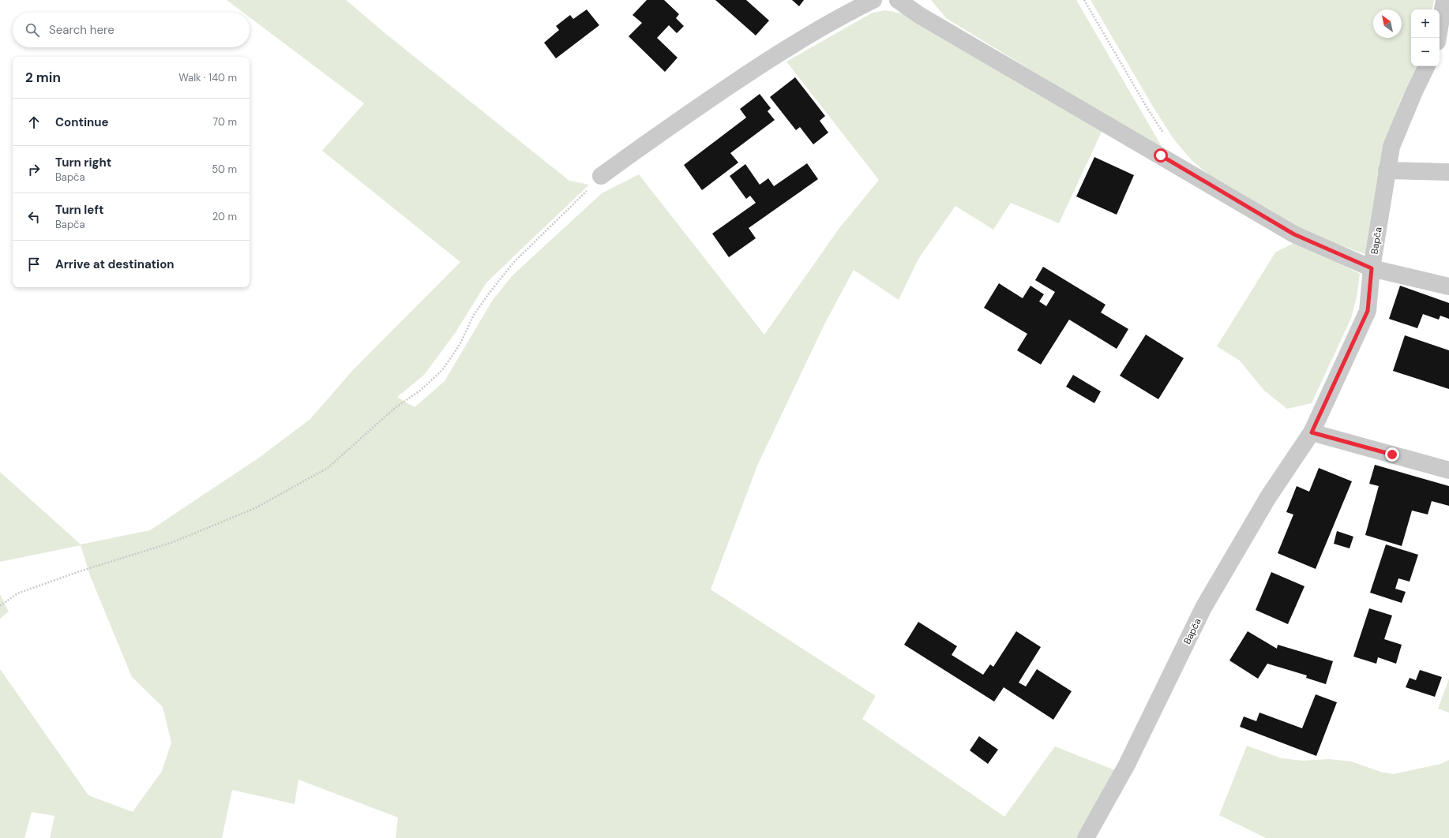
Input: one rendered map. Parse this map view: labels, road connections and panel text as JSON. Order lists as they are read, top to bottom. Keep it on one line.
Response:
{"streets":{"street":["Bapča"]},"north":"top left","page":{"map_buttons":["+","−"],"search":"Search here","heading":["2 min","Walk · 140 m"],"list":[["Continue","70 m"],["Turn right","Bapča","50 m"],["Turn left","Bapča","20 m"],"Arrive at destination"]}}
